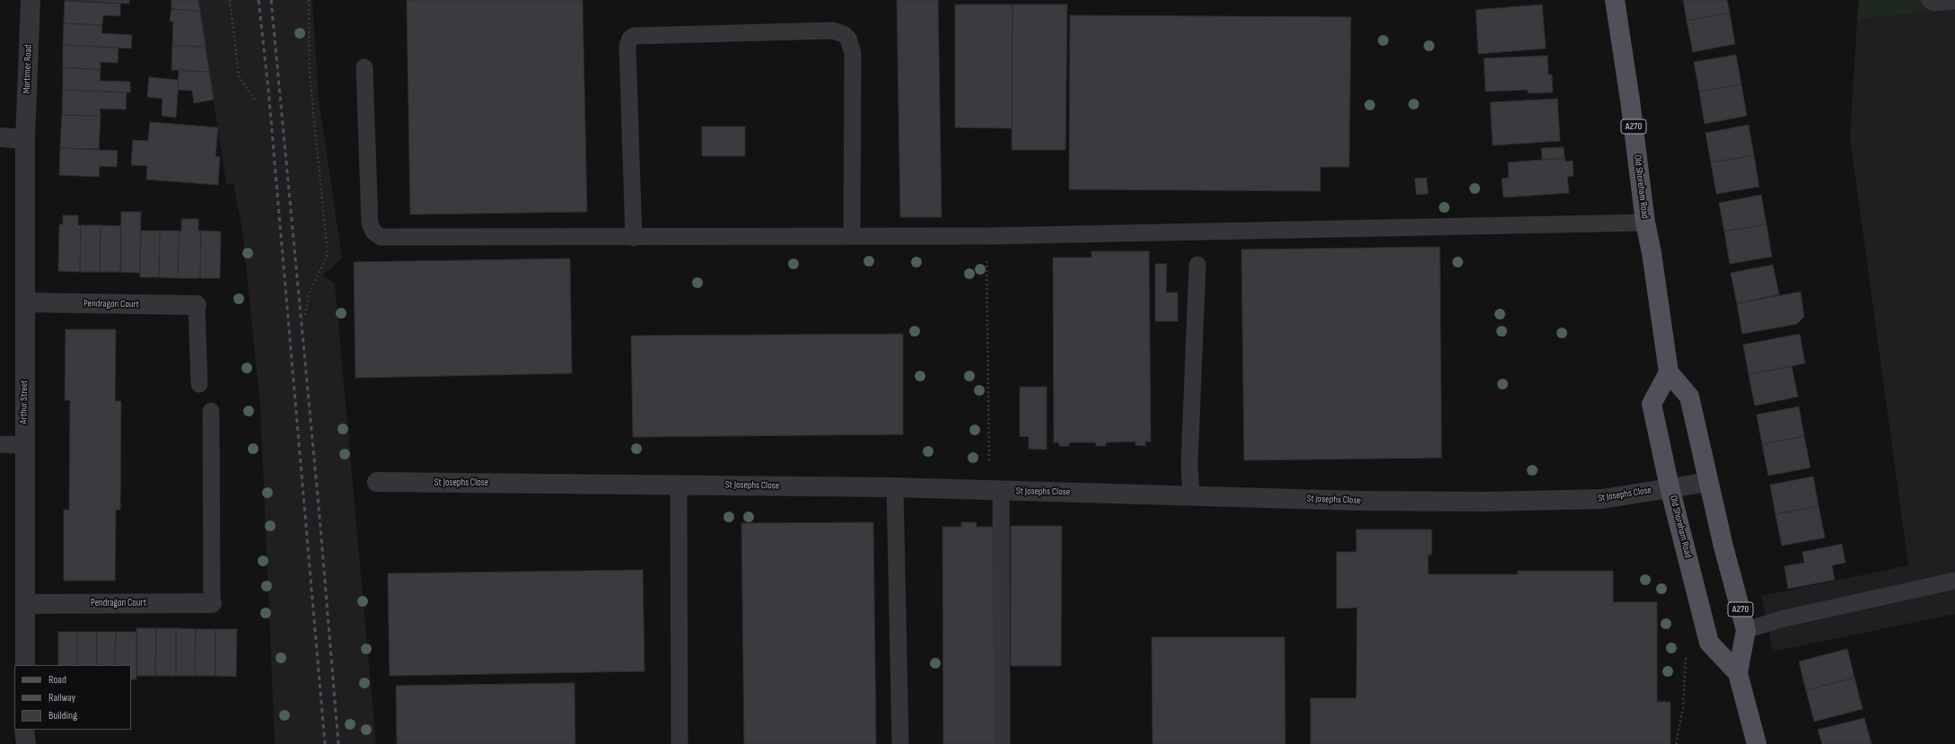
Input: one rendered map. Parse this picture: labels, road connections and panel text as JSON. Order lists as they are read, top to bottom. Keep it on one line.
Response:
{"streets":{"main road":["A270","Old Shoreham Road"],"street":["Mortimer Road","Pendragon Court","Arthur Street","St Josephs Close"]},"crossings":[["Mortimer Road","Arthur Street"],["Old Shoreham Road","St Josephs Close"],["Pendragon Court","Arthur Street"]],"legend":["Road","Railway","Building"]}
